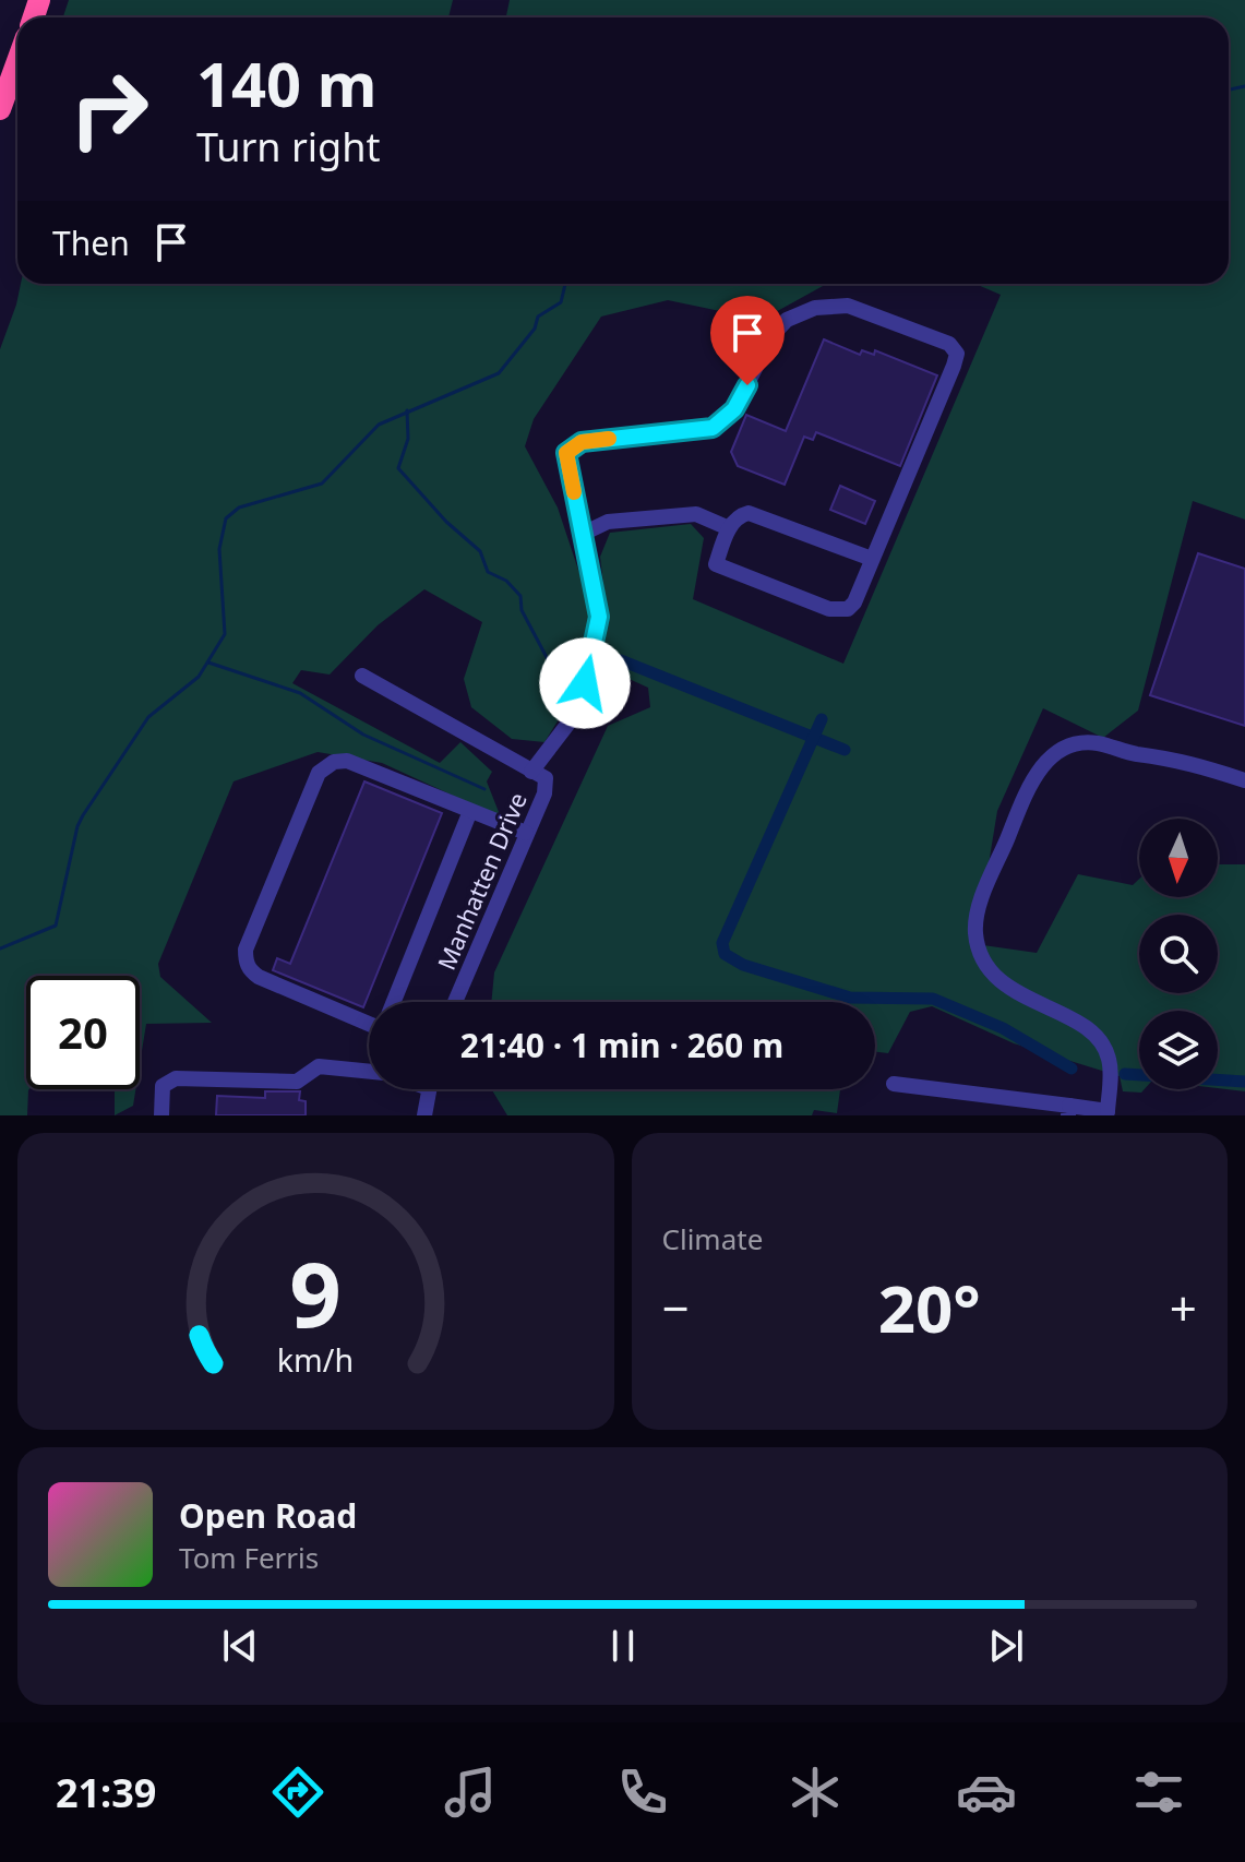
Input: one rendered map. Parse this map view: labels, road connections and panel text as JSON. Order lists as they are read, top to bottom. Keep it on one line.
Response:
{"streets":{"street":["Manhatten Drive"]},"north":"bottom","page":{"turn":["140 m","Turn right"],"then":"Then","limit":"20","trip":"21:40 · 1 min · 260 m","tile":"Climate","heat":["−","20°","+"],"song":["Open Road","Tom Ferris"],"tabs":"21:39","gauge":["9","km/h"]}}
